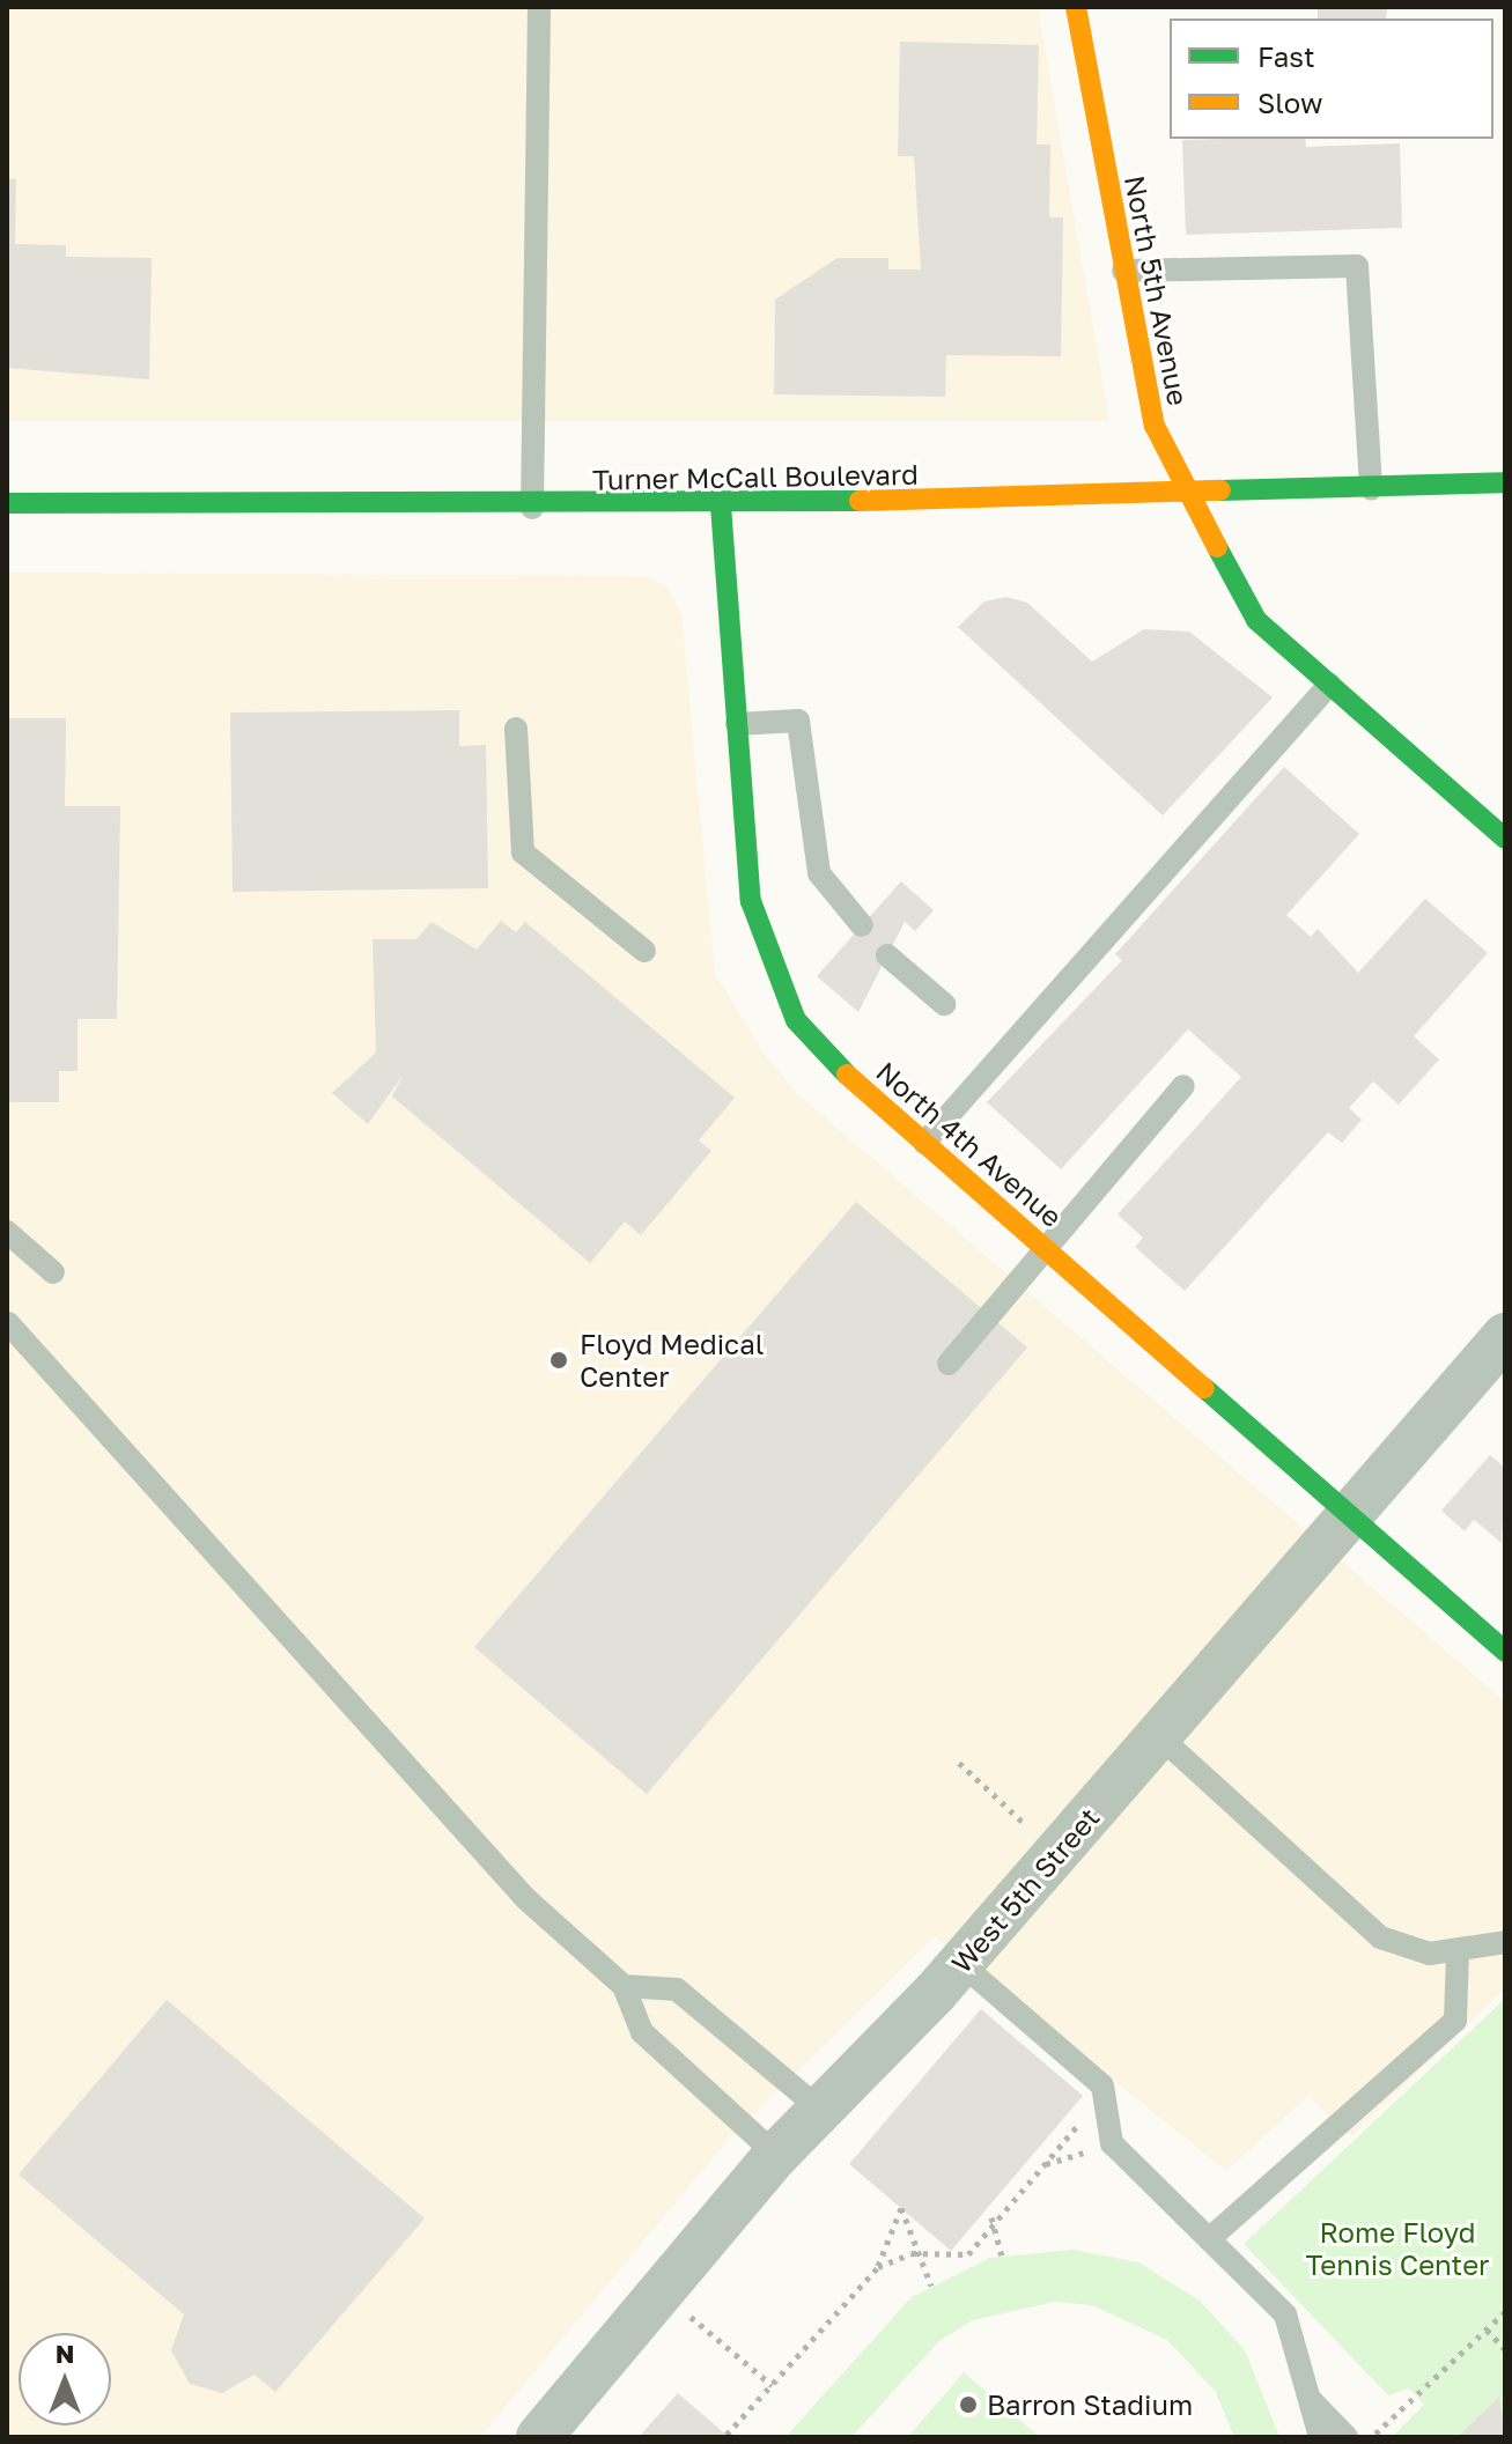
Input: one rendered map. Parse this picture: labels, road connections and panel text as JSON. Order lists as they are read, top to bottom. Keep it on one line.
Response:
{"streets":{"street":["North 5th Avenue","Turner McCall Boulevard","North 4th Avenue","West 5th Street"]},"crossings":[["North 5th Avenue","Turner McCall Boulevard"],["Turner McCall Boulevard","North 4th Avenue"],["North 4th Avenue","West 5th Street"]],"parks":["Rome Floyd Tennis Center"],"places":["Floyd Medical Center","Barron Stadium"],"legend":["Fast","Slow"],"north":"top"}
